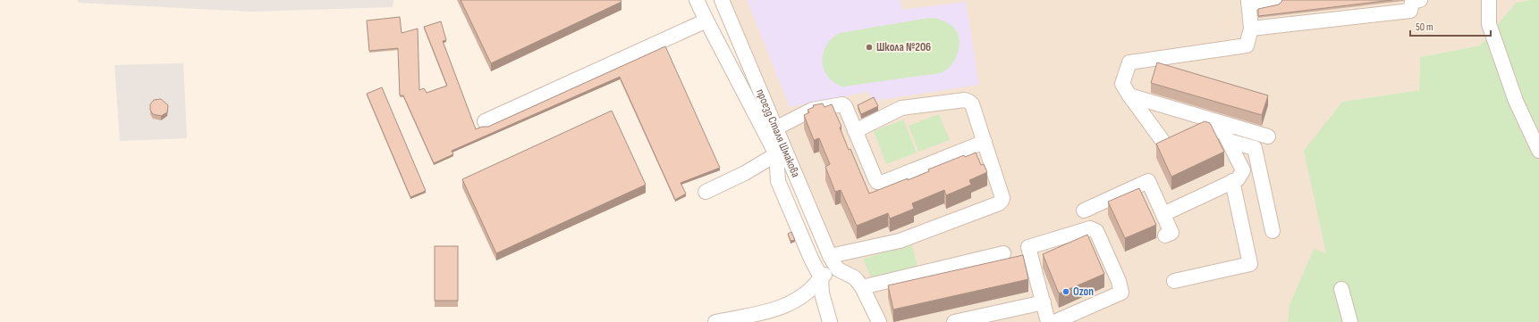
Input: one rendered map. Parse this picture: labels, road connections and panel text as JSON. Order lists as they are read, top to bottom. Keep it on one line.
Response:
{"streets":{"street":["проезд Сталя Шмакова"]},"places":["Школа №206","Ozon"],"scale_bar":"50 m"}
